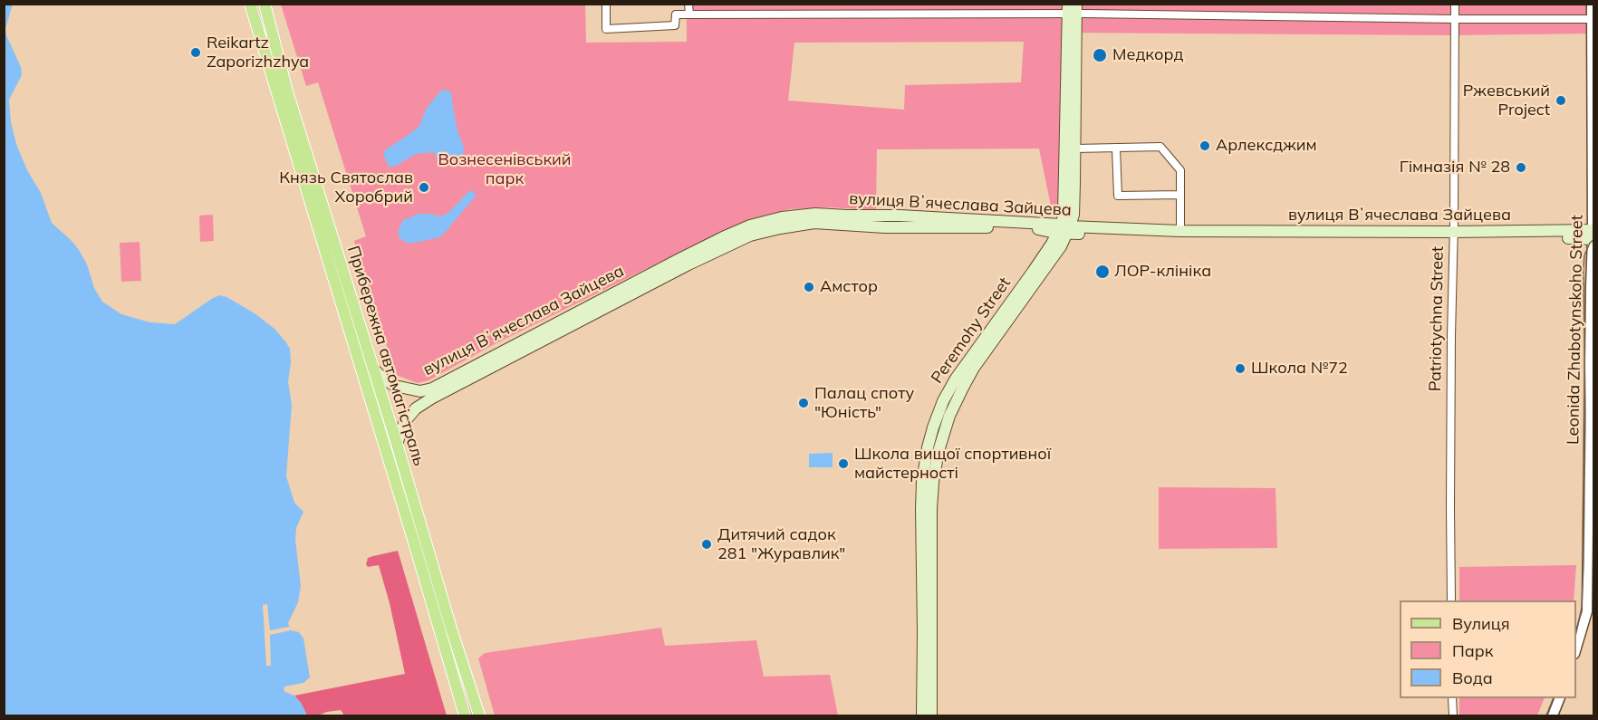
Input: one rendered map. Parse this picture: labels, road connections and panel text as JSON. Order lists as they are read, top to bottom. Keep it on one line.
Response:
{"streets":{"main road":["вулиця Вʼячеслава Зайцева","Peremohy Street","Прибережна автомагістраль"],"street":["Patriotychna Street","Leonida Zhabotynskoho Street"]},"crossings":[["вулиця Вʼячеслава Зайцева","Patriotychna Street"],["вулиця Вʼячеслава Зайцева","Leonida Zhabotynskoho Street"],["вулиця Вʼячеслава Зайцева","Peremohy Street"],["вулиця Вʼячеслава Зайцева","Прибережна автомагістраль"]],"parks":["Вознесенівський парк"],"places":["Reikartz Zaporizhzhya","Медкорд","Ржевський Project","Арлексджим","Гімназія № 28","Князь Святослав Хоробрий","ЛОР-клініка","Амстор","Школа №72","Палац споту \"Юність\"","Школа вищої спортивної майстерності","Дитячий садок 281 \"Журавлик\""],"legend":["Вулиця","Парк","Вода"]}
